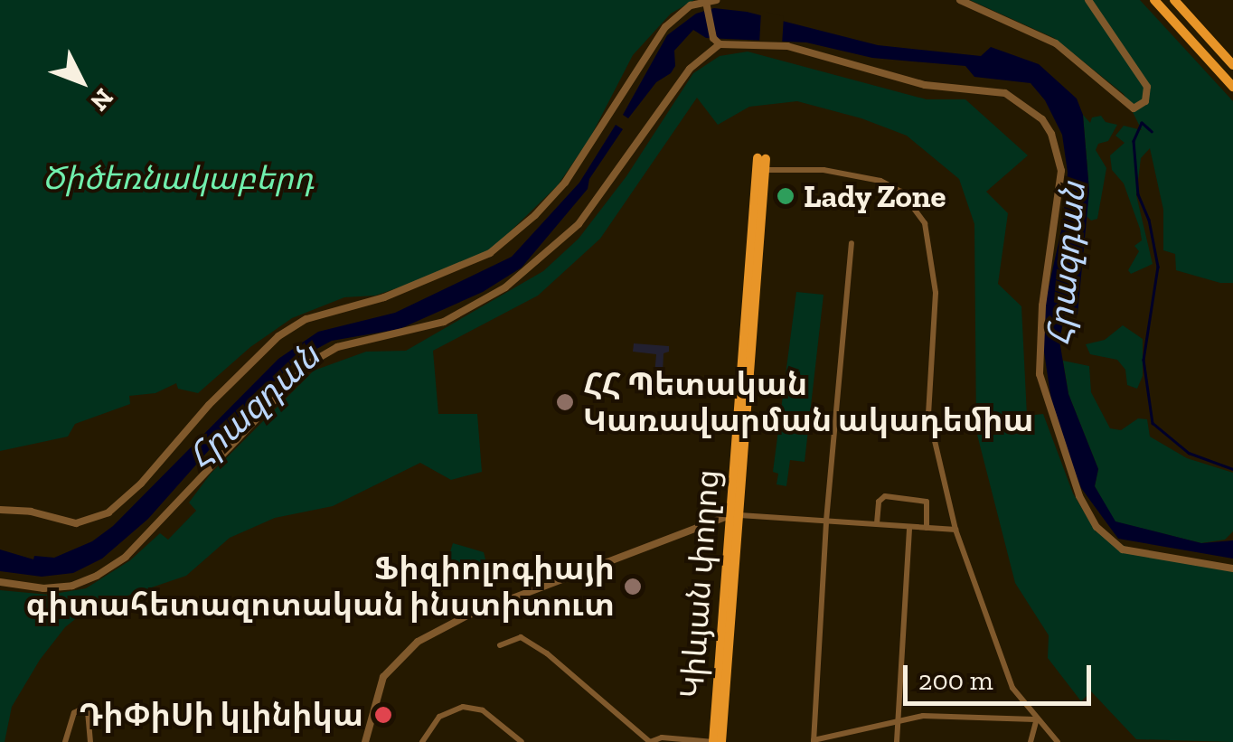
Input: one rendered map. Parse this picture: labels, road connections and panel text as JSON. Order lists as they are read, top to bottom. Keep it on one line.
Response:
{"streets":{"main road":["Կիևյան փողոց"]},"water":["Հրազդան"],"parks":["Ծիծեռնակաբերդ"],"places":["Lady Zone","ՀՀ Պետական Կառավարման ակադեմիա","Ֆիզիոլոգիայի գիտահետազոտական ինստիտուտ","ԴիՓիՍի կլինիկա"],"scale_bar":"200 m","north":"bottom right"}
